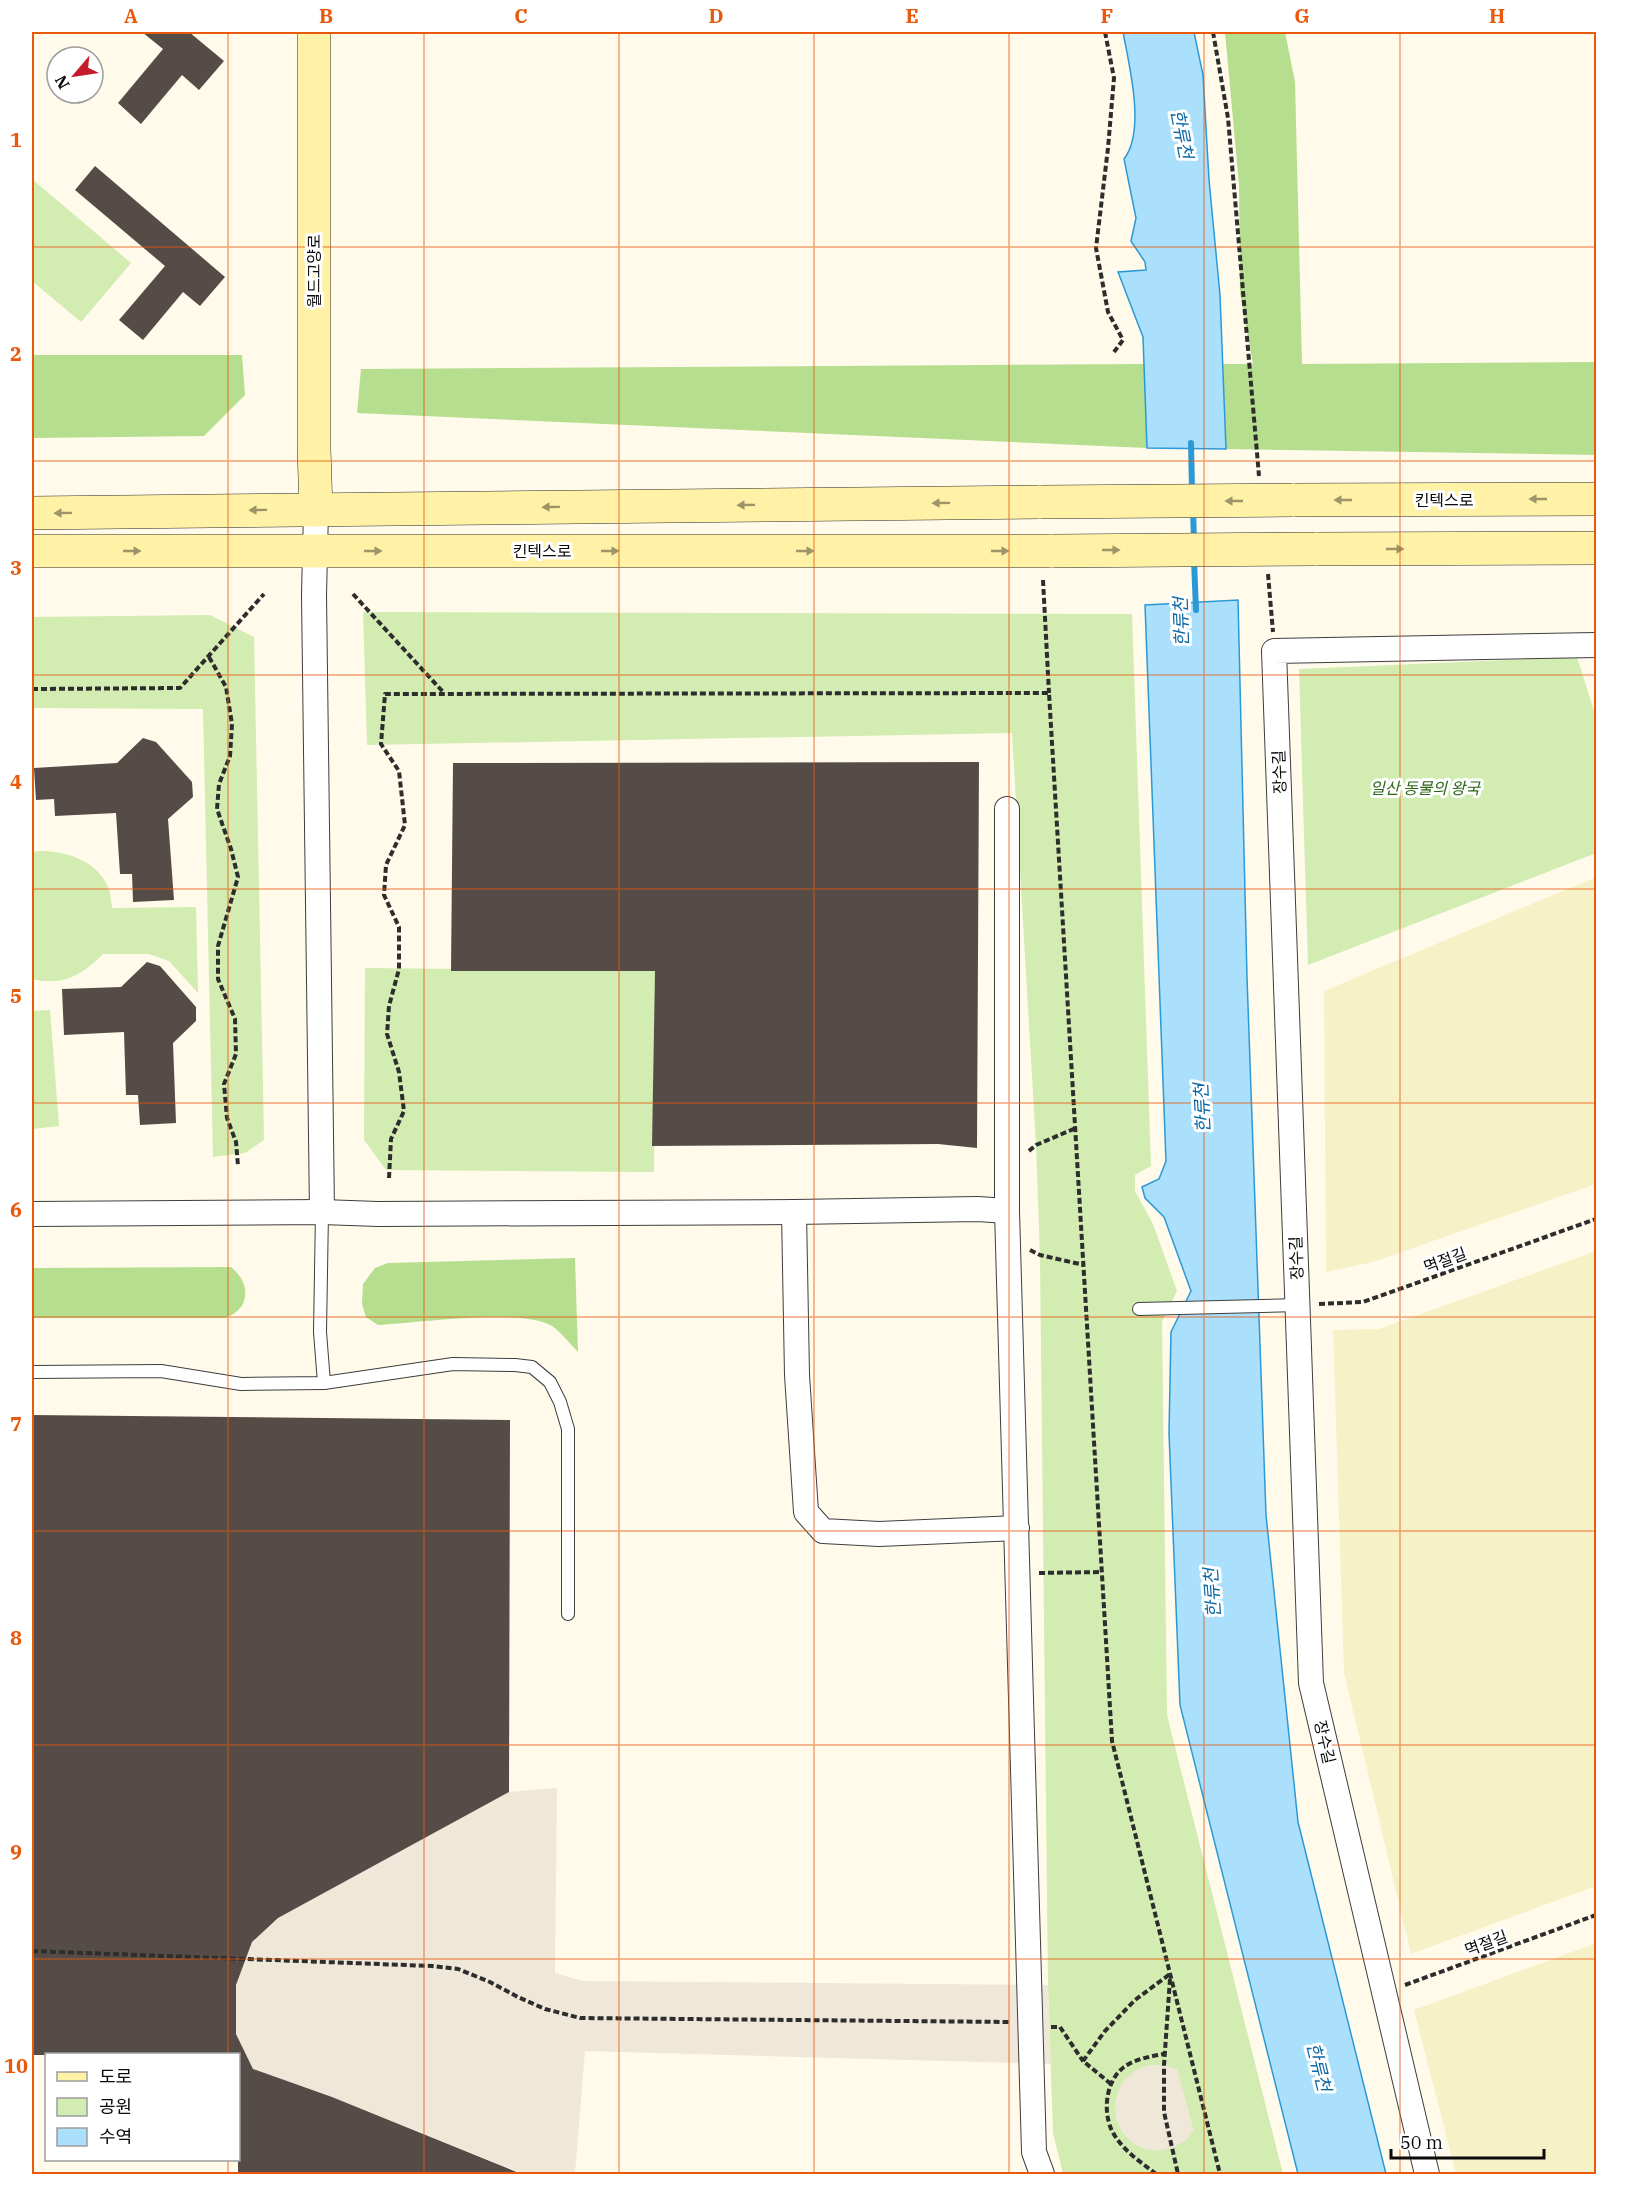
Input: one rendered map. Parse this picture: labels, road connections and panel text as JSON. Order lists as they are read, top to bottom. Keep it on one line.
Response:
{"streets":{"main road":["월드고양로","킨텍스로"],"street":["장수길"],"path":["멱절길"]},"crossings":[["월드고양로","킨텍스로"],["장수길","멱절길"]],"water":["한류천"],"parks":["일산 동물의 왕국"],"legend":["도로","공원","수역"],"scale_bar":"50 m","north":"bottom left","grid":{"columns":["A","B","C","D","E","F","G","H"],"rows":["1","2","3","4","5","6","7","8","9","10"]}}
